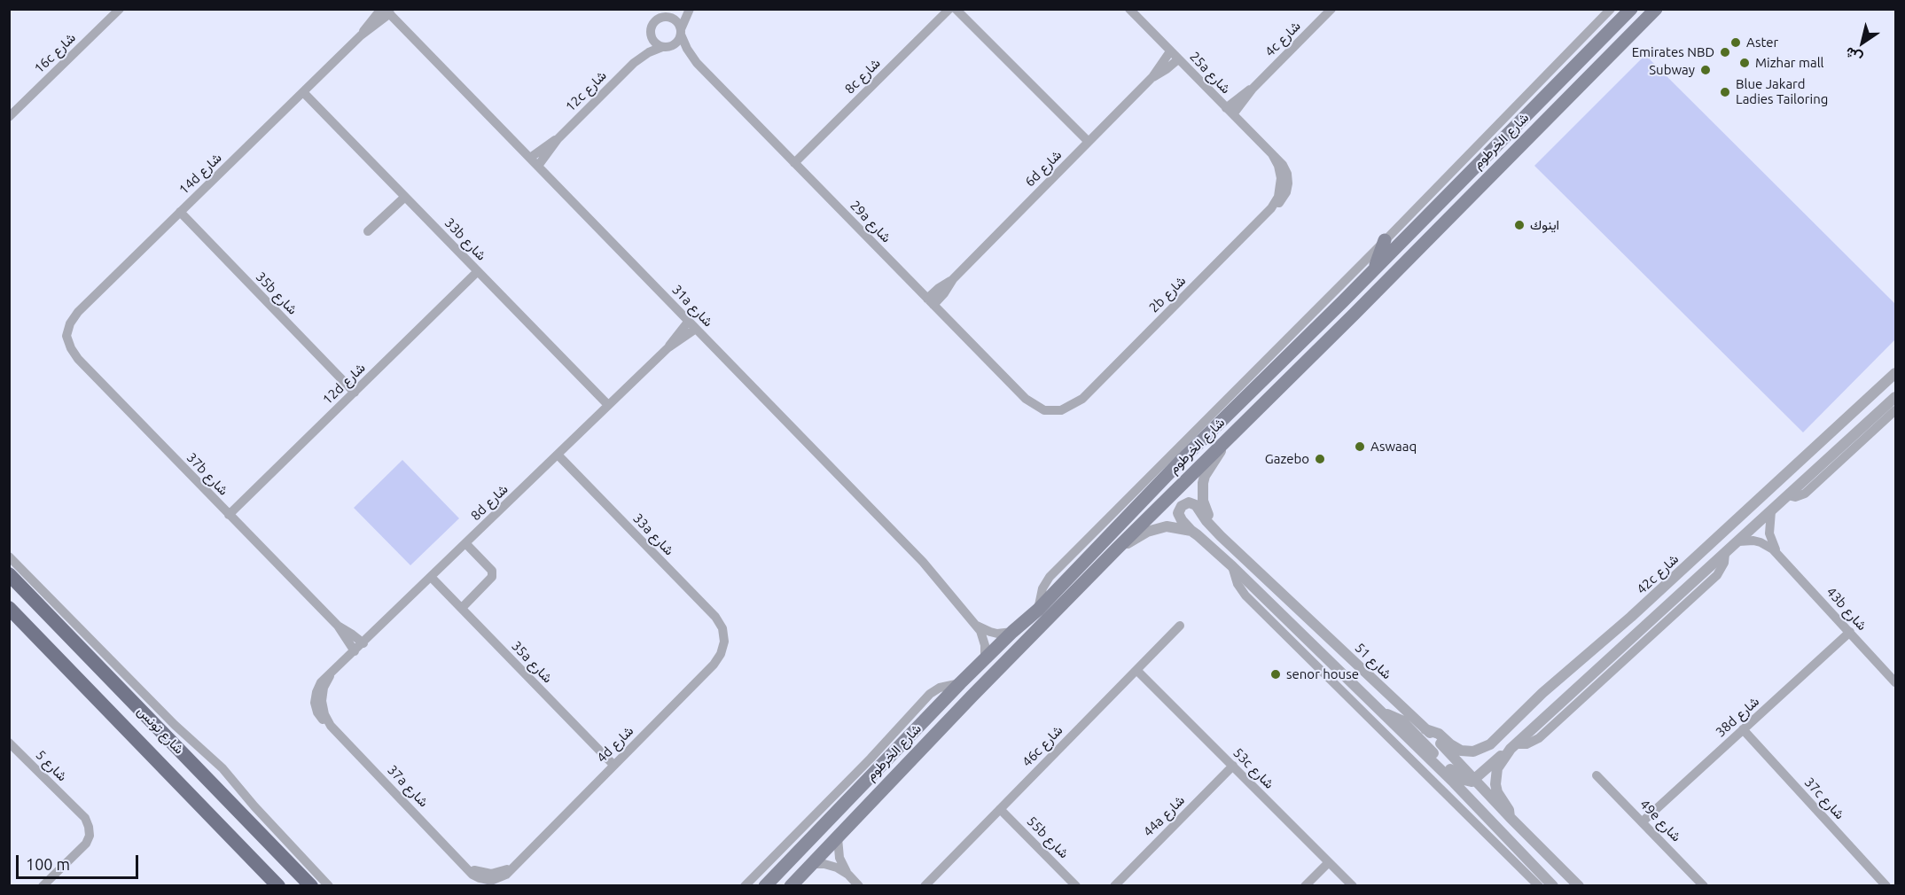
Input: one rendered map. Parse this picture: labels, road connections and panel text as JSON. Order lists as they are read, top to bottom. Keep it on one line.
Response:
{"streets":{"main road":["شارع الخرطوم","شارع تونس"],"street":["4c شارع","16c شارع","25a شارع","8c شارع","12c شارع","6d شارع","14d شارع","29a شارع","33b شارع","35b شارع","2b شارع","31a شارع","12d شارع","37b شارع","8d شارع","33a شارع","42c شارع","43b شارع","شارع 51","35a شارع","38d شارع","4d شارع","46c شارع","شارع 5","53c شارع","37a شارع","37c شارع","44a شارع","49e شارع","55b شارع"]},"crossings":[["4c شارع","25a شارع"],["25a شارع","6d شارع"],["25a شارع","2b شارع"],["8c شارع","29a شارع"],["12c شارع","29a شارع"],["12c شارع","31a شارع"],["شارع الخرطوم","31a شارع"],["شارع الخرطوم","شارع 51"],["6d شارع","29a شارع"],["14d شارع","33b شارع"],["14d شارع","35b شارع"],["14d شارع","31a شارع"],["14d شارع","37b شارع"],["29a شارع","2b شارع"],["33b شارع","12d شارع"],["33b شارع","8d شارع"],["35b شارع","12d شارع"],["31a شارع","8d شارع"],["12d شارع","37b شارع"],["37b شارع","8d شارع"],["8d شارع","33a شارع"],["8d شارع","35a شارع"],["8d شارع","37a شارع"],["33a شارع","4d شارع"],["42c شارع","شارع 51"],["43b شارع","38d شارع"],["35a شارع","4d شارع"],["38d شارع","37c شارع"],["38d شارع","49e شارع"],["4d شارع","37a شارع"],["46c شارع","53c شارع"],["46c شارع","55b شارع"],["53c شارع","44a شارع"]],"places":["Aster","Emirates NBD","Mizhar mall","Subway","Blue Jakard Ladies Tailoring","اينوك","Aswaaq","Gazebo","senor house"],"scale_bar":"100 m","north":"bottom left"}
